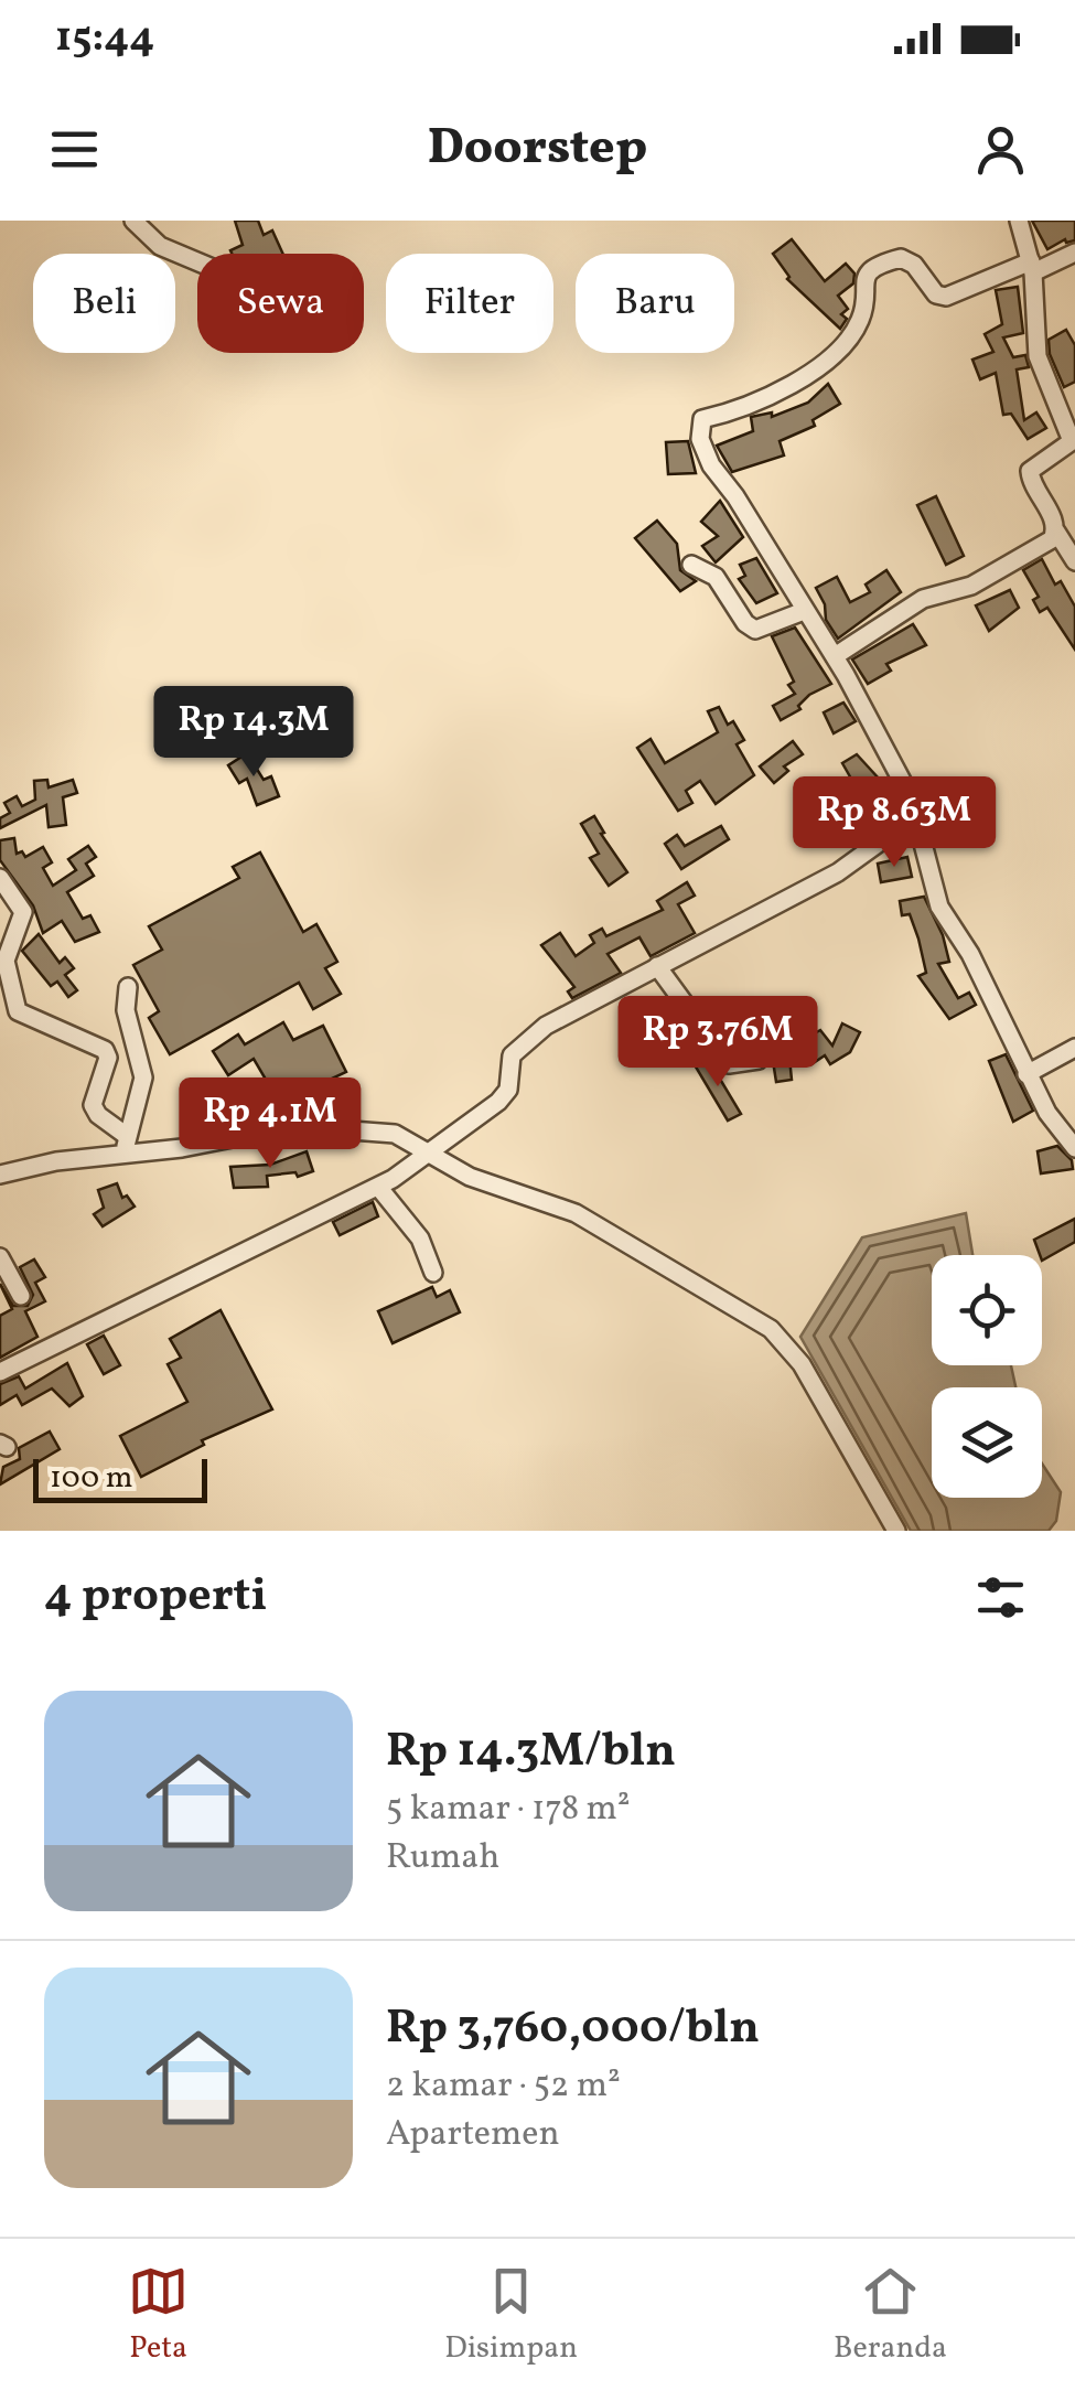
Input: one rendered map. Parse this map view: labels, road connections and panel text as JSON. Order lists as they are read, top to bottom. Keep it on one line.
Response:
{"scale_bar":"100 m","page":{"status":"15:44","header":"Doorstep","chip":["Beli","Sewa","Filter","Baru"],"price":["Rp 14.3M","Rp 8.63M","Rp 3.76M","Rp 4.1M"],"scale":"100 m","heading":"4 properti","list":[{"name":"Rp 14.3M/bln","note":"5 kamar · 178 m² · Rumah"},{"name":"Rp 3,760,000/bln","note":"2 kamar · 52 m² · Apartemen"}],"tabs":["Peta","Disimpan","Beranda"]}}
